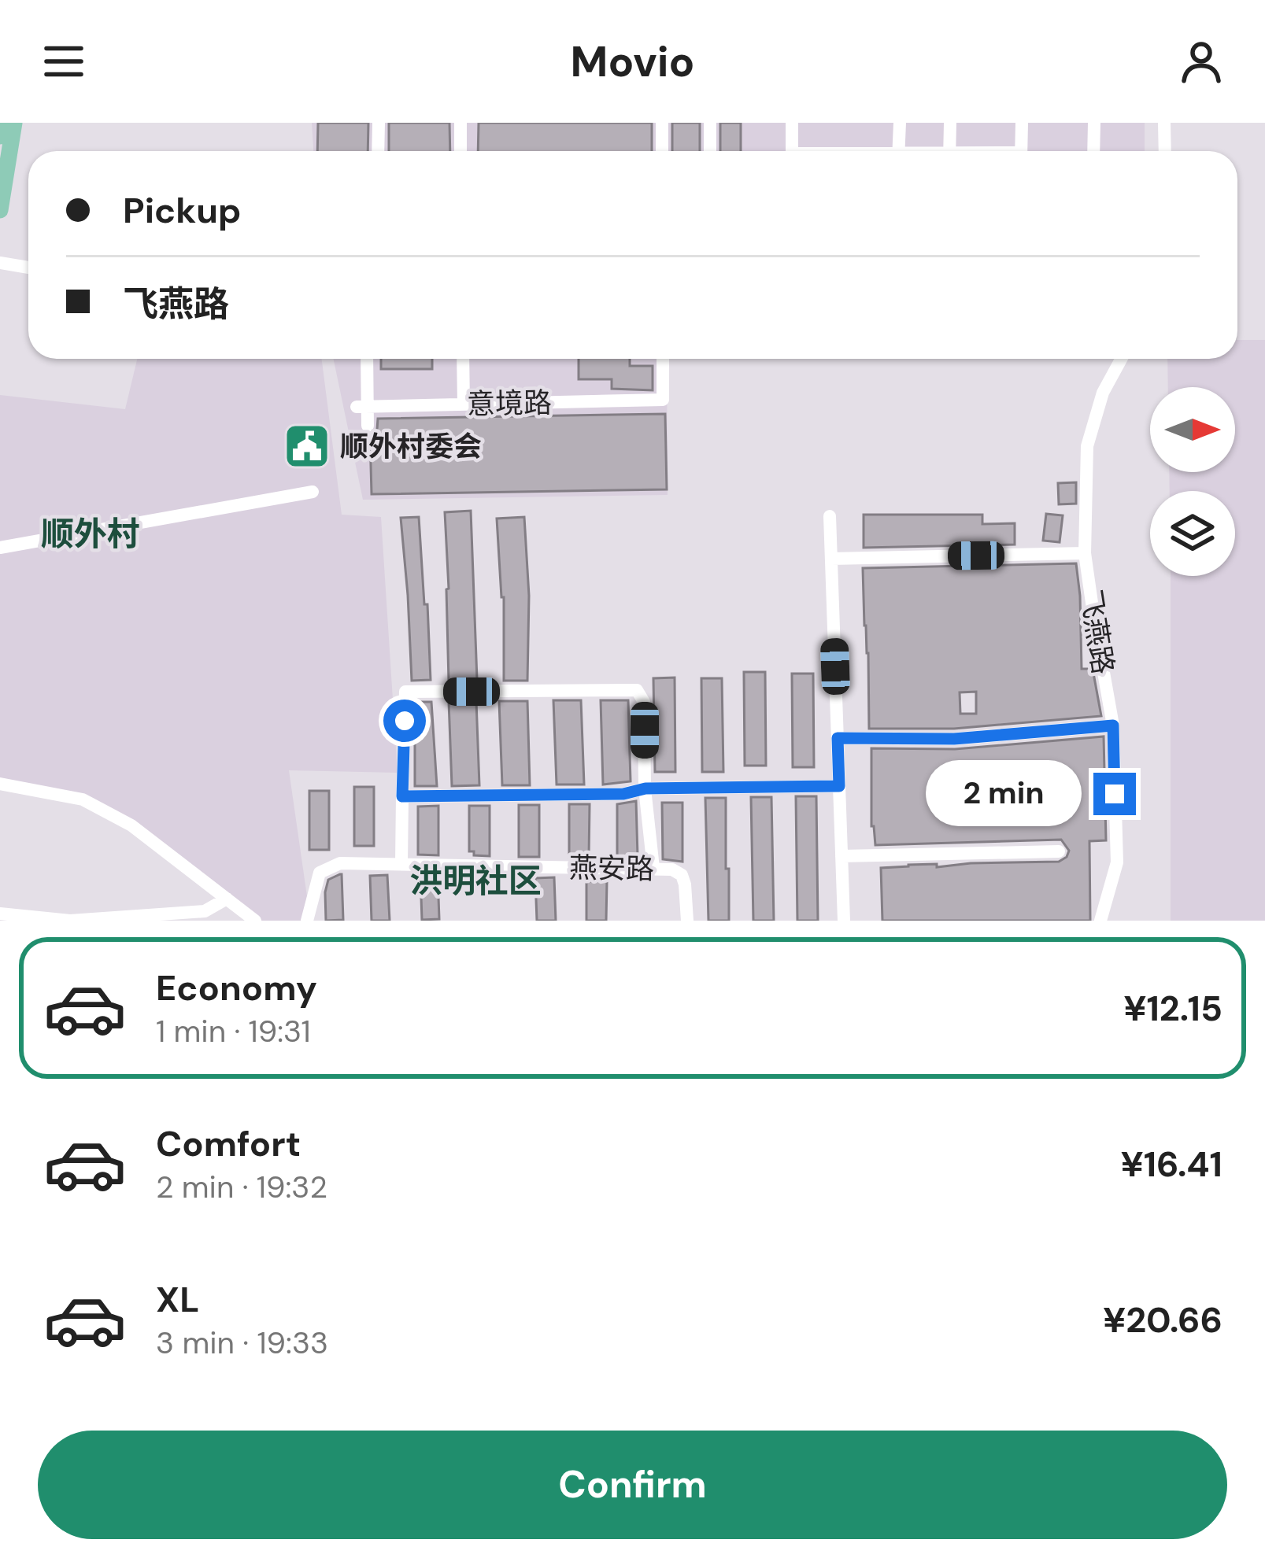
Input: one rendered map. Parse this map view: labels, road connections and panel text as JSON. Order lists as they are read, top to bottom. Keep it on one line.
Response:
{"streets":{"street":["意境路","飞燕路","燕安路"]},"districts":["顺外村","洪明社区"],"places":{"public building":["顺外村委会"]},"north":"right","page":{"header":"Movio","banner":["Pickup","飞燕路"],"bubble":"2 min","list":[{"name":"Economy","note":"1 min · 19:31","value":"¥12.15"},{"name":"Comfort","note":"2 min · 19:32","value":"¥16.41"},{"name":"XL","note":"3 min · 19:33","value":"¥20.66"}],"buttons":"Confirm"}}
